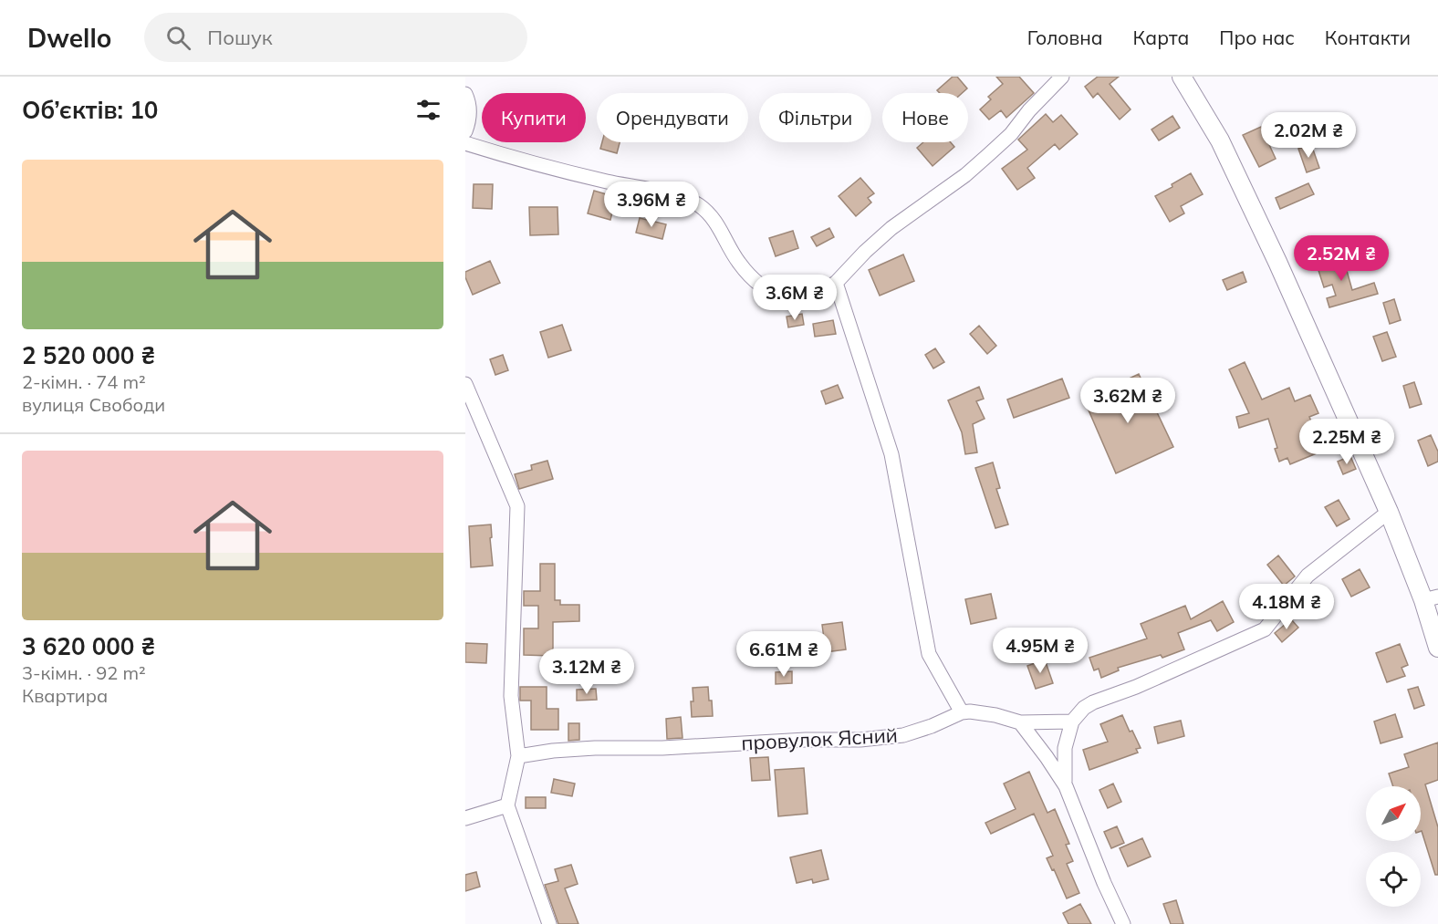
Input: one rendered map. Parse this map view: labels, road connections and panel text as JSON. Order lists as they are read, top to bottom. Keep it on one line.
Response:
{"streets":{"street":["провулок Ясний"]},"north":"top right","page":{"header":"Dwello","search":"Пошук","nav":["Головна","Карта","Про нас","Контакти"],"heading":"Об’єктів: 10","chip":["Купити","Орендувати","Фільтри","Нове"],"price":["2.02M ₴","3.96M ₴","2.52M ₴","3.6M ₴","3.62M ₴","2.25M ₴","4.18M ₴","4.95M ₴","6.61M ₴","3.12M ₴"],"list":[{"name":"2 520 000 ₴","note":"2-кімн. · 74 m² · вулиця Свободи"},{"name":"3 620 000 ₴","note":"3-кімн. · 92 m² · Квартира"}]}}
